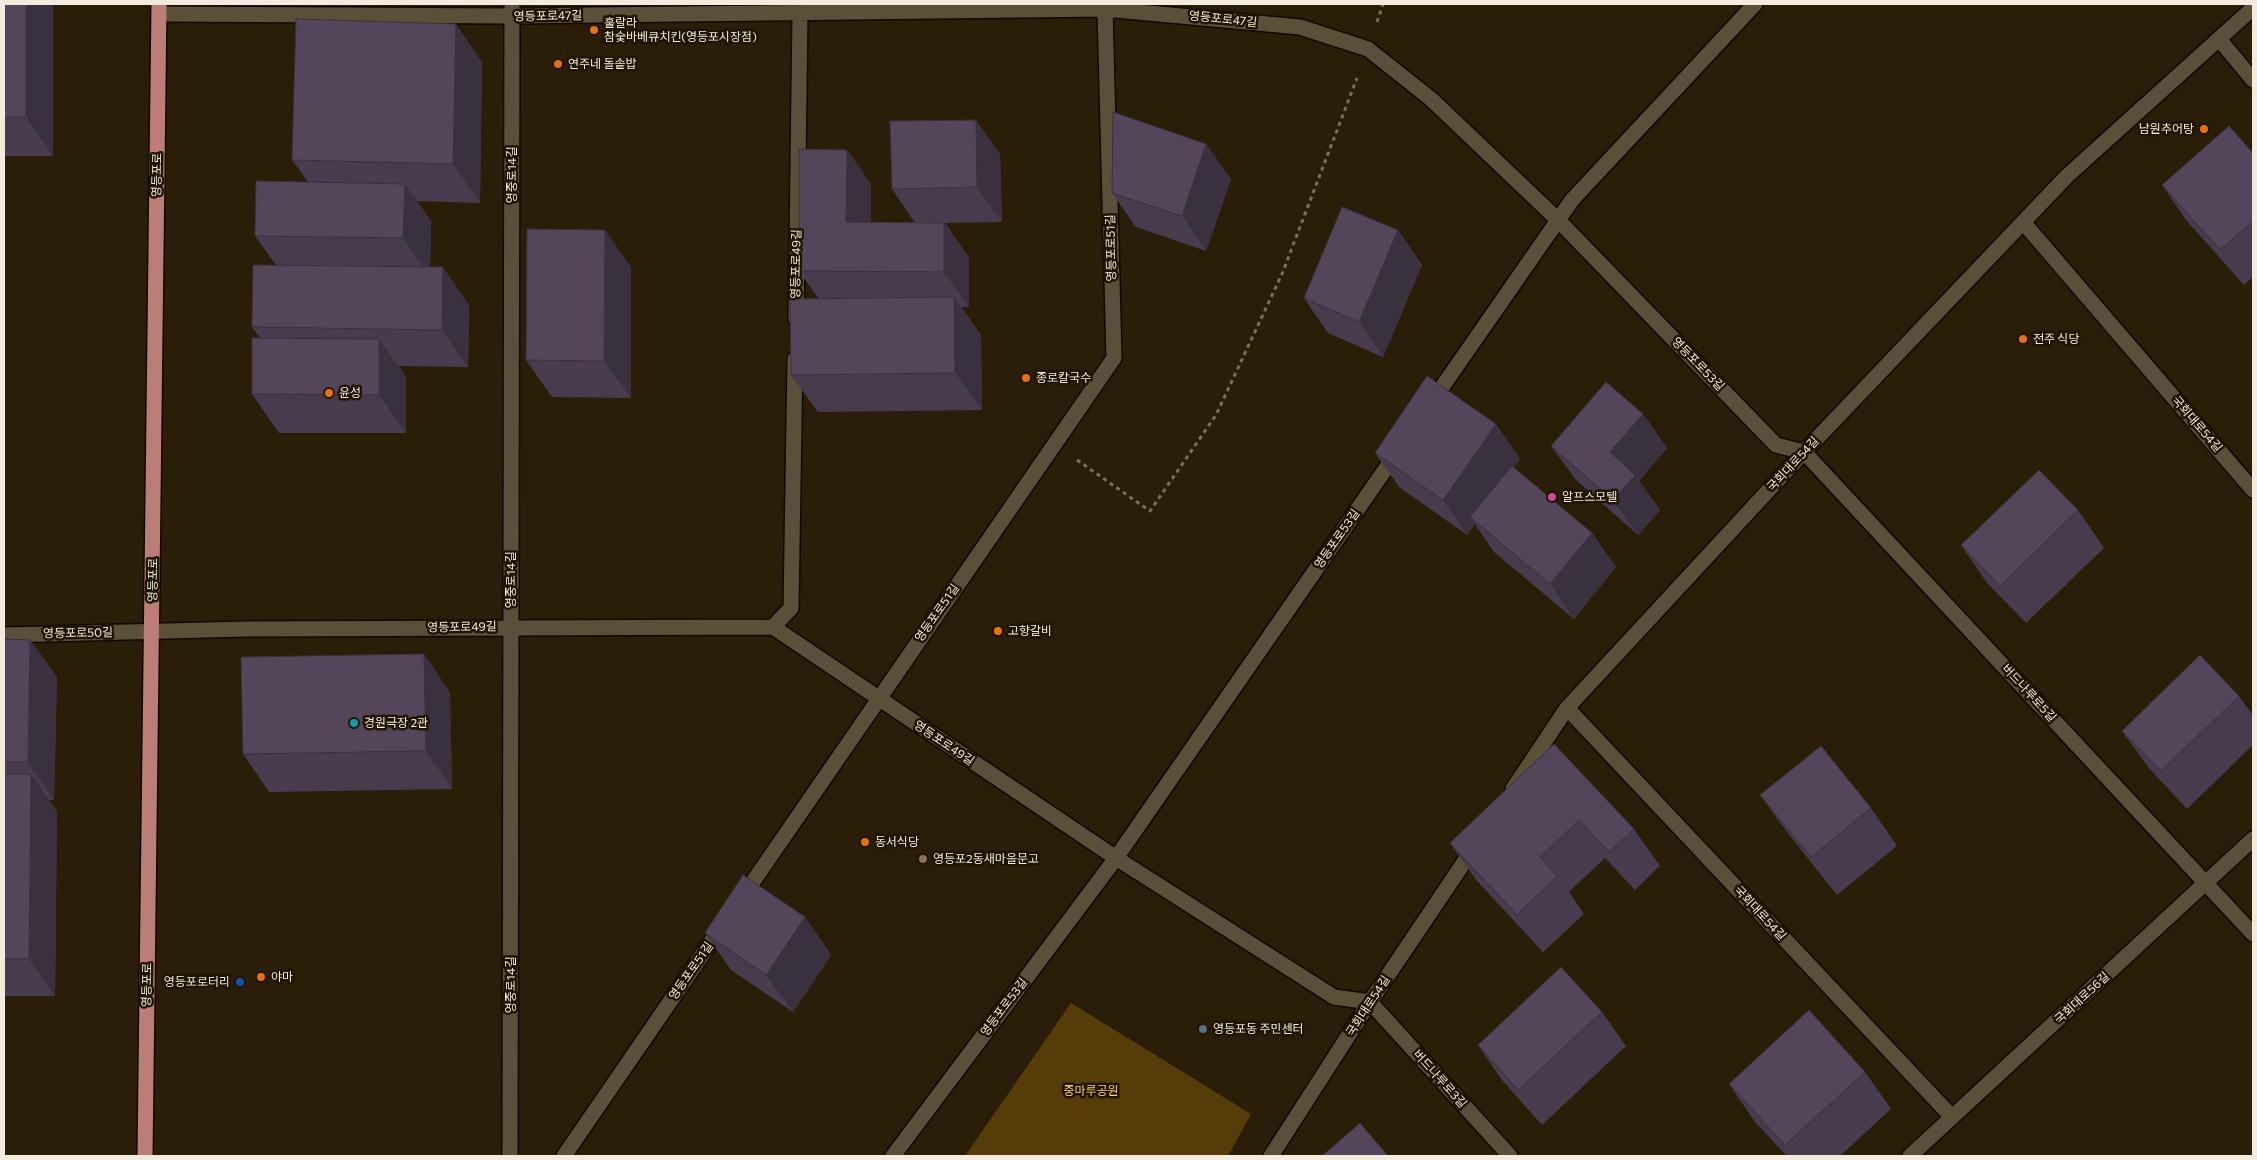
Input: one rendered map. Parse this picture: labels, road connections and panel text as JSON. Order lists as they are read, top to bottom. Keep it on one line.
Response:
{"streets":{"main road":["영등포로"],"street":["영등포로47길","영중로14길","영등포로51길","영등포로49길","영등포로53길","국회대로54길","영등포로50길","버드나루로5길","국회대로56길","버드나루로3길"]},"crossings":[["영등포로47길","영등포로"],["영등포로47길","영중로14길"],["영등포로47길","영등포로51길"],["영등포로47길","영등포로49길"],["영등포로47길","영등포로53길"],["영등포로","영등포로49길"],["영등포로","영등포로50길"],["영중로14길","영등포로49길"],["영등포로51길","영등포로49길"],["영등포로49길","영등포로53길"],["영등포로49길","영등포로50길"],["영등포로53길","국회대로54길"],["영등포로53길","버드나루로5길"],["국회대로54길","버드나루로5길"],["국회대로54길","국회대로56길"],["국회대로54길","버드나루로3길"],["버드나루로5길","국회대로56길"]],"parks":["중마루공원"],"places":["훌랄라 참숯바베큐치킨(영등포시장점)","연주네 돌솥밥","남원추어탕","전주 식당","종로칼국수","윤성","알프스모텔","고향갈비","경원극장 2관","동서식당","영등포2동새마을문고","야마","영등포로터리","영등포동 주민센터"]}
